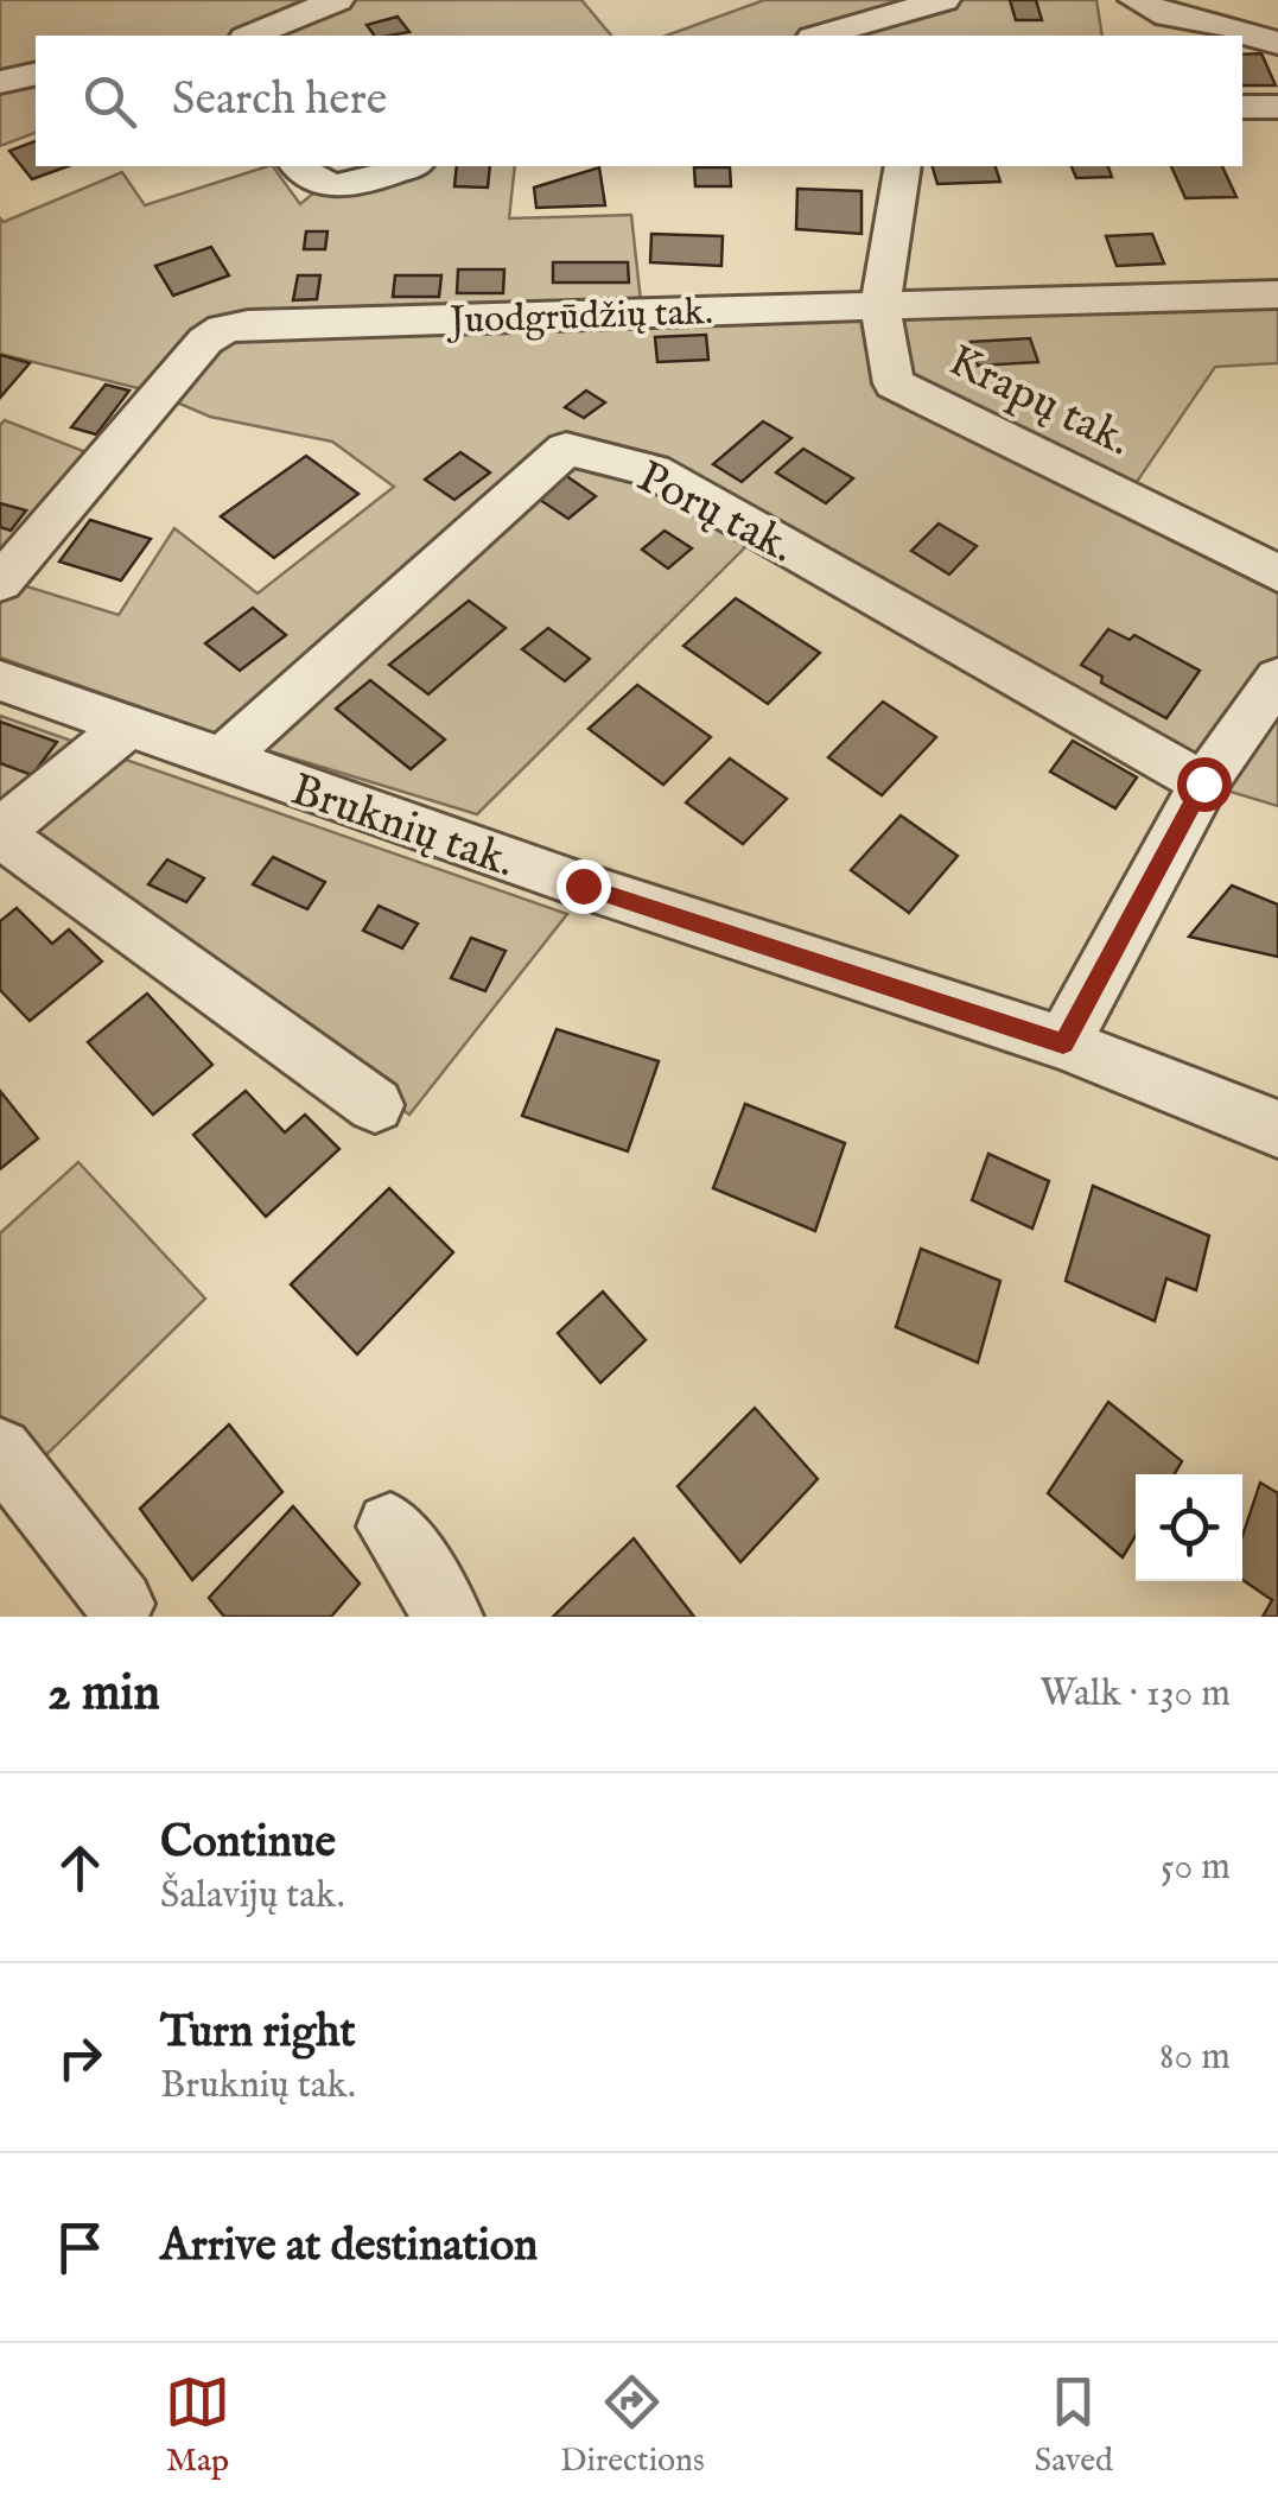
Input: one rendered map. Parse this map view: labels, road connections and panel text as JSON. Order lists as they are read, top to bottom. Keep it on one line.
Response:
{"streets":{"street":["Juodgrūdžių tak.","Krapų tak.","Porų tak.","Bruknių tak."]},"crossings":[["Juodgrūdžių tak.","Krapų tak."],["Porų tak.","Bruknių tak."]],"page":{"search":"Search here","heading":["2 min","Walk · 130 m"],"list":[["Continue","Šalavijų tak.","50 m"],["Turn right","Bruknių tak.","80 m"],"Arrive at destination"],"nav":["Map","Directions","Saved"]}}
